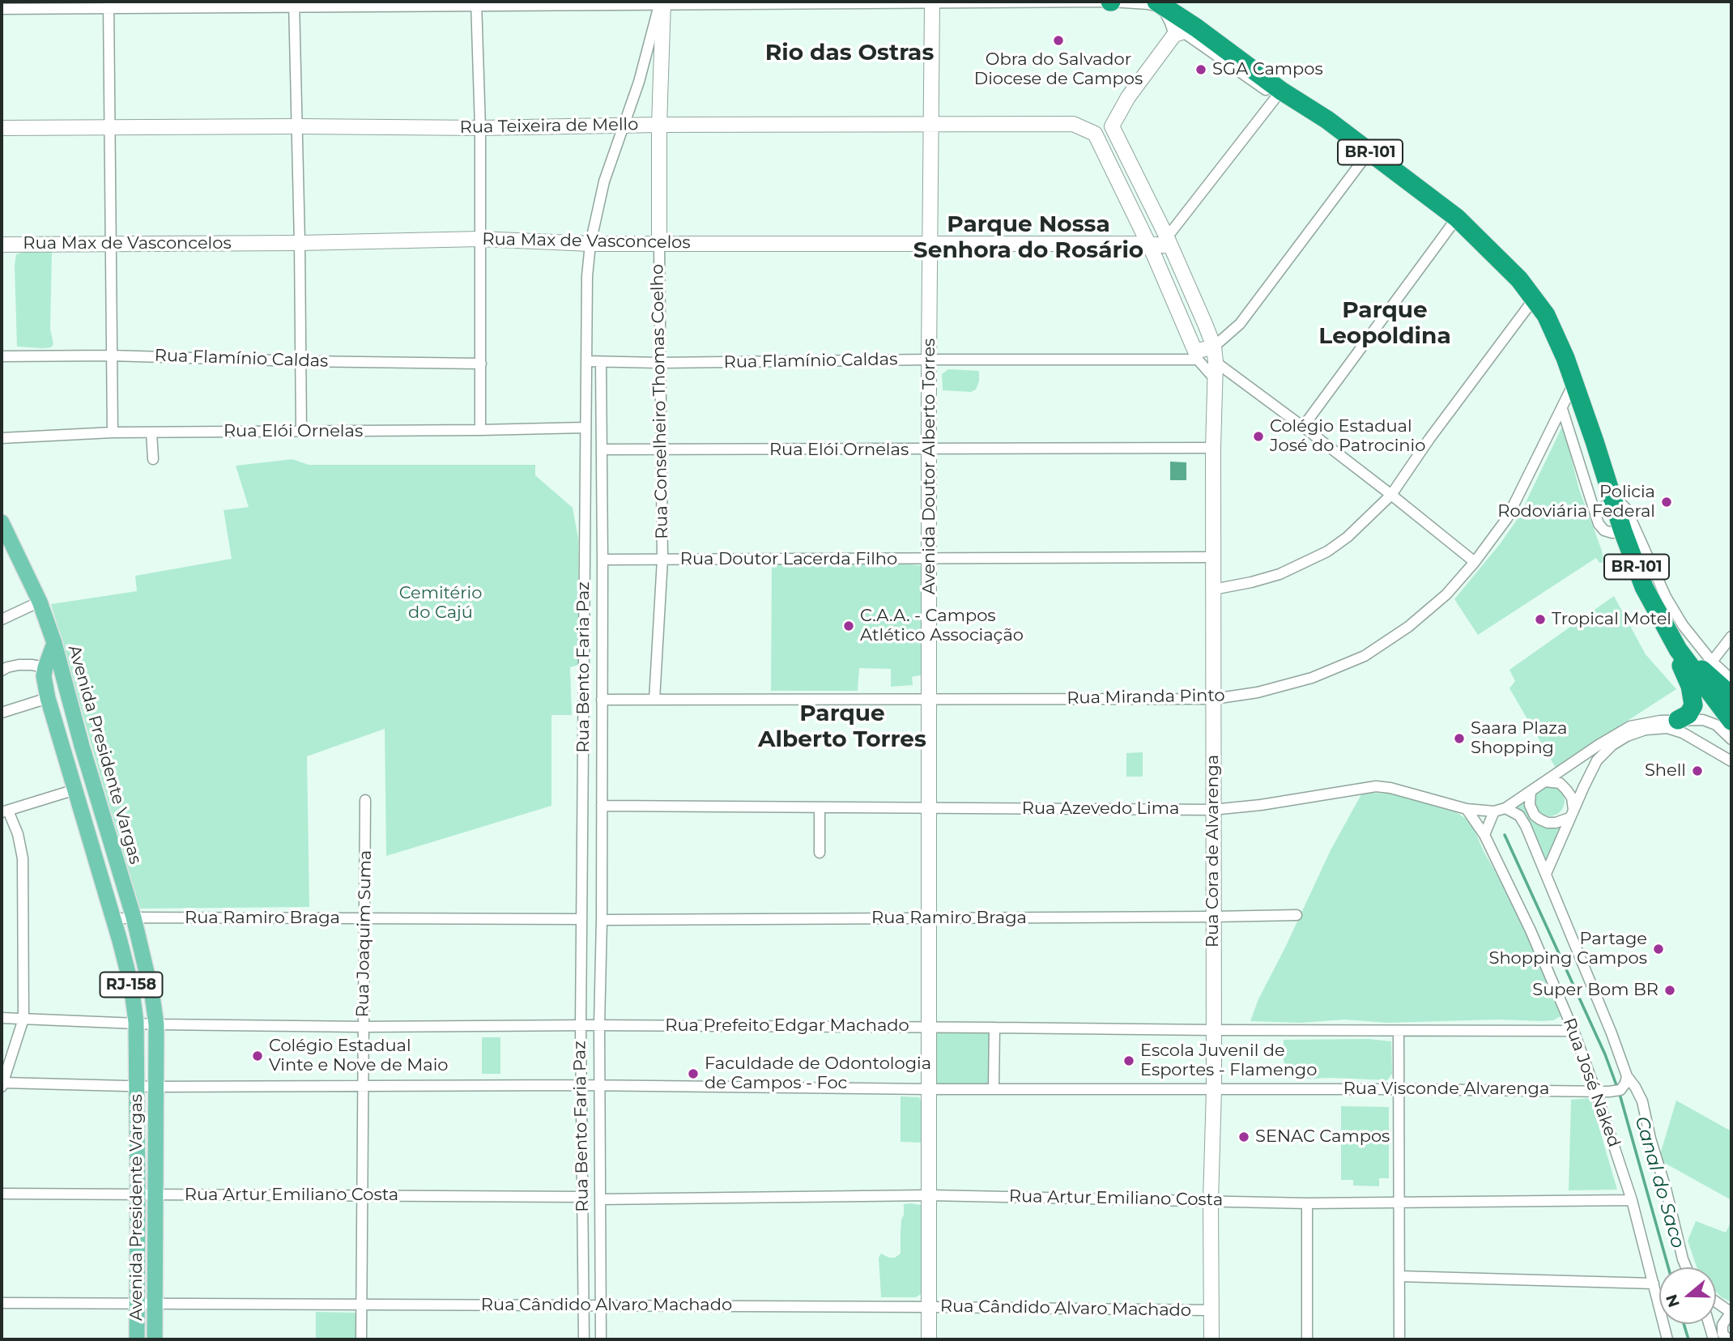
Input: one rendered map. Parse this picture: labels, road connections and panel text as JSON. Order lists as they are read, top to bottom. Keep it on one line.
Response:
{"streets":{"highway":["BR-101"],"main road":["Rua Teixeira de Mello","Rua Max de Vasconcelos","Rua Conselheiro Thomas Coelho","Avenida Doutor Alberto Torres","Avenida Presidente Vargas","Rua Cora de Alvarenga","RJ-158"],"street":["Rua Flamínio Caldas","Rua Elói Ornelas","Rua Doutor Lacerda Filho","Rua Bento Faria Paz","Rua Miranda Pinto","Rua Azevedo Lima","Rua Ramiro Braga","Rua Joaquim Suma","Rua Prefeito Edgar Machado","Rua José Naked","Rua Visconde Alvarenga","Rua Artur Emiliano Costa","Rua Cândido Alvaro Machado"]},"crossings":[["Rua Teixeira de Mello","Rua Conselheiro Thomas Coelho"],["Rua Teixeira de Mello","Avenida Doutor Alberto Torres"],["Rua Teixeira de Mello","Rua Bento Faria Paz"],["BR-101","Rua Miranda Pinto"],["Rua Max de Vasconcelos","Rua Conselheiro Thomas Coelho"],["Rua Max de Vasconcelos","Avenida Doutor Alberto Torres"],["Rua Max de Vasconcelos","Rua Bento Faria Paz"],["Rua Flamínio Caldas","Rua Conselheiro Thomas Coelho"],["Rua Flamínio Caldas","Avenida Doutor Alberto Torres"],["Rua Flamínio Caldas","Rua Bento Faria Paz"],["Rua Conselheiro Thomas Coelho","Rua Elói Ornelas"],["Rua Conselheiro Thomas Coelho","Rua Doutor Lacerda Filho"],["Rua Conselheiro Thomas Coelho","Rua Bento Faria Paz"],["Rua Conselheiro Thomas Coelho","Rua Miranda Pinto"],["Rua Elói Ornelas","Avenida Doutor Alberto Torres"],["Rua Elói Ornelas","Rua Bento Faria Paz"],["Rua Elói Ornelas","Rua Cora de Alvarenga"],["Avenida Doutor Alberto Torres","Rua Doutor Lacerda Filho"],["Avenida Doutor Alberto Torres","Rua Miranda Pinto"],["Avenida Doutor Alberto Torres","Rua Azevedo Lima"],["Avenida Doutor Alberto Torres","Rua Ramiro Braga"],["Avenida Doutor Alberto Torres","Rua Prefeito Edgar Machado"],["Avenida Doutor Alberto Torres","Rua Visconde Alvarenga"],["Avenida Doutor Alberto Torres","Rua Artur Emiliano Costa"],["Avenida Doutor Alberto Torres","Rua Cândido Alvaro Machado"],["Rua Doutor Lacerda Filho","Rua Bento Faria Paz"],["Rua Doutor Lacerda Filho","Rua Cora de Alvarenga"],["Rua Bento Faria Paz","Rua Miranda Pinto"],["Rua Bento Faria Paz","Rua Azevedo Lima"],["Rua Bento Faria Paz","Rua Ramiro Braga"],["Rua Bento Faria Paz","Rua Prefeito Edgar Machado"],["Rua Bento Faria Paz","Rua Visconde Alvarenga"],["Rua Bento Faria Paz","Rua Artur Emiliano Costa"],["Rua Bento Faria Paz","Rua Cândido Alvaro Machado"],["Rua Miranda Pinto","Rua Cora de Alvarenga"],["Avenida Presidente Vargas","Rua Ramiro Braga"],["Avenida Presidente Vargas","RJ-158"],["Avenida Presidente Vargas","Rua Prefeito Edgar Machado"],["Avenida Presidente Vargas","Rua Visconde Alvarenga"],["Avenida Presidente Vargas","Rua Artur Emiliano Costa"],["Avenida Presidente Vargas","Rua Cândido Alvaro Machado"],["Rua Azevedo Lima","Rua Cora de Alvarenga"],["Rua Azevedo Lima","Rua José Naked"],["Rua Cora de Alvarenga","Rua Ramiro Braga"],["Rua Cora de Alvarenga","Rua Prefeito Edgar Machado"],["Rua Cora de Alvarenga","Rua Visconde Alvarenga"],["Rua Cora de Alvarenga","Rua Artur Emiliano Costa"],["Rua Cora de Alvarenga","Rua Cândido Alvaro Machado"],["Rua Ramiro Braga","Rua Joaquim Suma"],["Rua Joaquim Suma","Rua Prefeito Edgar Machado"],["Rua Joaquim Suma","Rua Visconde Alvarenga"],["Rua Joaquim Suma","Rua Artur Emiliano Costa"],["Rua Joaquim Suma","Rua Cândido Alvaro Machado"],["Rua Prefeito Edgar Machado","Rua José Naked"],["Rua José Naked","Rua Visconde Alvarenga"],["Rua José Naked","Rua Artur Emiliano Costa"]],"districts":["Rio das Ostras","Parque Nossa Senhora do Rosário","Parque Leopoldina","Parque Alberto Torres"],"water":["Canal do Saco"],"parks":["Cemitério do Cajú"],"places":["Obra do Salvador Diocese de Campos","SGA Campos","Colégio Estadual José do Patrocinio","Policia Rodoviária Federal","Tropical Motel","C.A.A. - Campos Atlético Associação","Saara Plaza Shopping","Shell","Partage Shopping Campos","Super Bom BR","Colégio Estadual Vinte e Nove de Maio","Escola Juvenil de Esportes - Flamengo","Faculdade de Odontologia de Campos - Foc","SENAC Campos"],"north":"left"}
